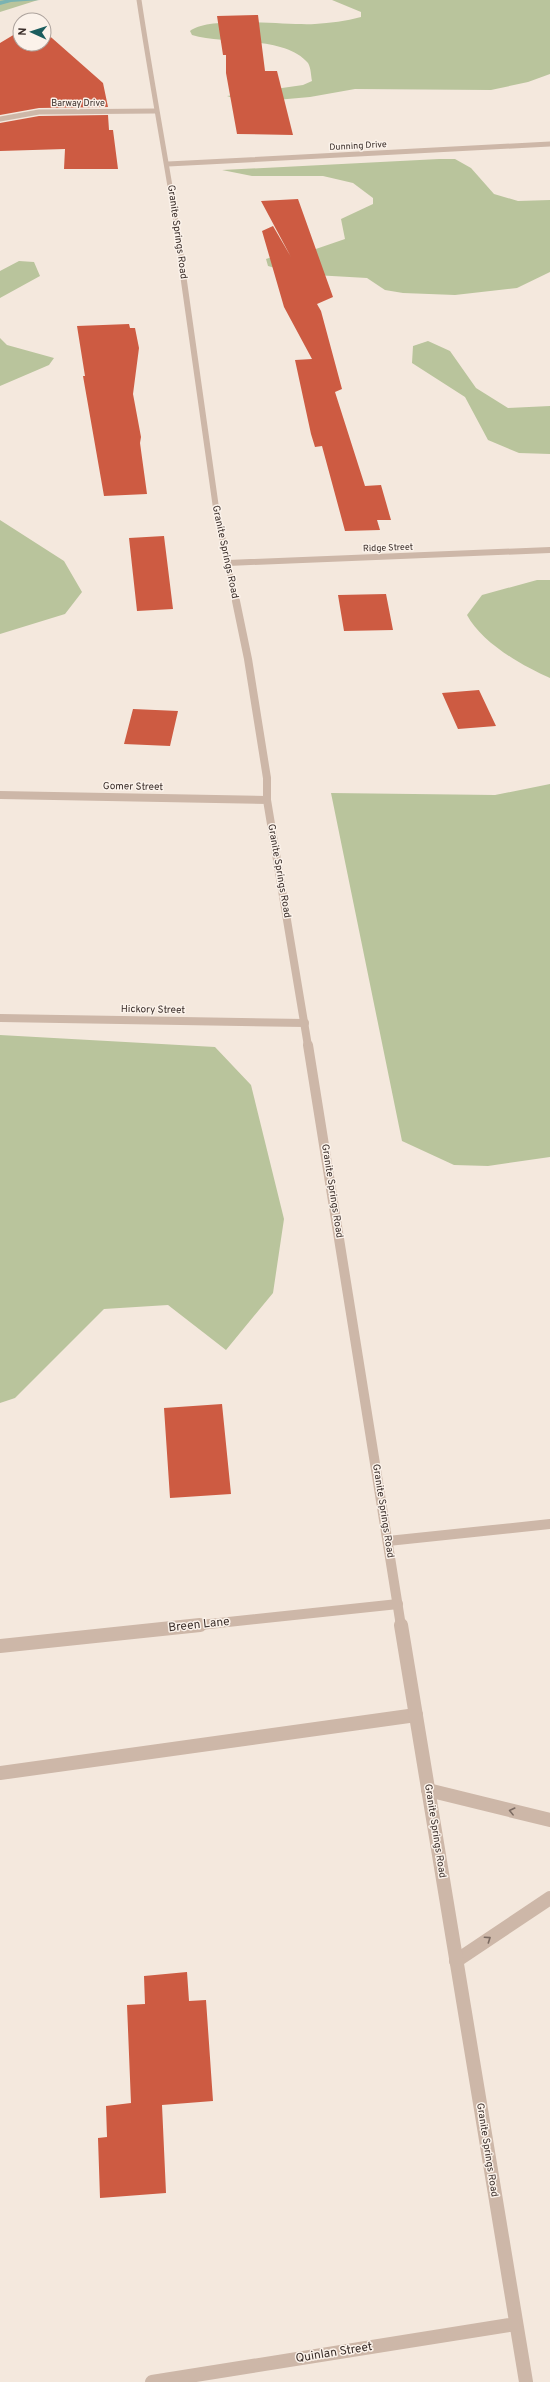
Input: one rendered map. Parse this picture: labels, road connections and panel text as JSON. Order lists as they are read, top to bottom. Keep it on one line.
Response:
{"streets":{"street":["Barway Drive","Dunning Drive","Granite Springs Road","Ridge Street","Gomer Street","Hickory Street","Breen Lane","Quinlan Street"]},"crossings":[["Barway Drive","Granite Springs Road"],["Dunning Drive","Granite Springs Road"],["Granite Springs Road","Ridge Street"],["Granite Springs Road","Gomer Street"],["Granite Springs Road","Hickory Street"],["Granite Springs Road","Breen Lane"],["Granite Springs Road","Quinlan Street"]],"north":"left"}
